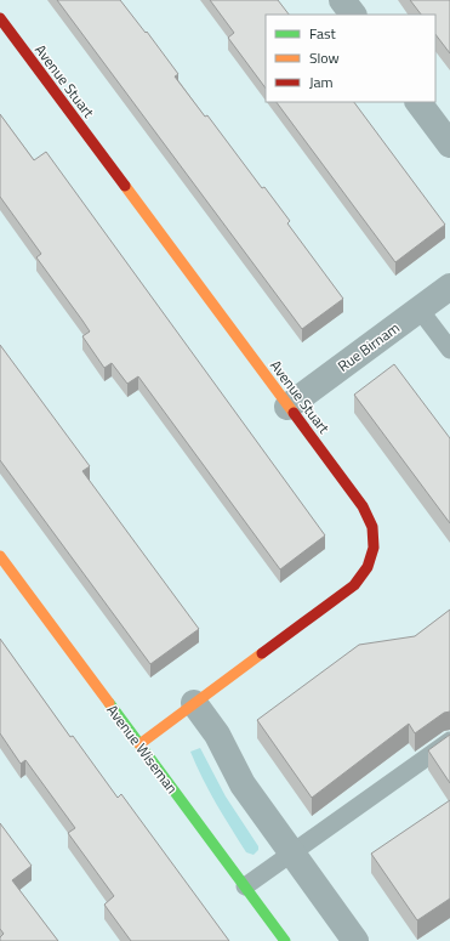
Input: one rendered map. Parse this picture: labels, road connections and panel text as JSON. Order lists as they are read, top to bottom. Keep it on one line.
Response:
{"streets":{"street":["Avenue Stuart","Rue Birnam","Avenue Wiseman"]},"crossings":[["Avenue Stuart","Rue Birnam"],["Avenue Stuart","Avenue Wiseman"]],"legend":["Fast","Slow","Jam"]}
